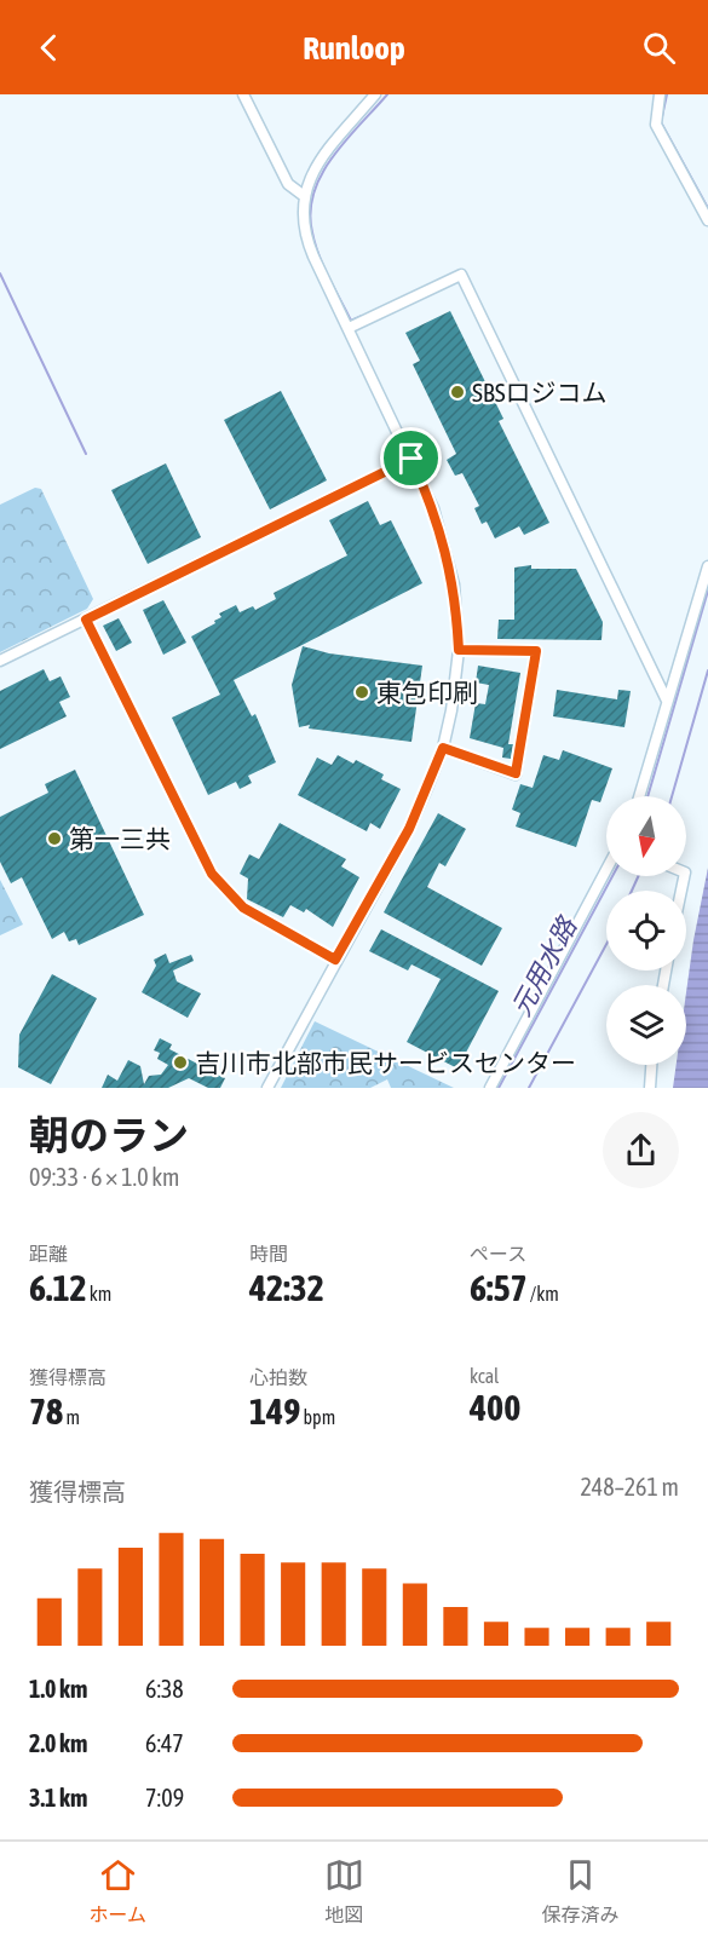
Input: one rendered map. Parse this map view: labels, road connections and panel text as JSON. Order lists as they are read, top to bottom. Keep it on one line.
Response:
{"water":["元用水路"],"places":["SBSロジコム","東包印刷","第一三共","吉川市北部市民サービスセンター"],"north":"bottom","page":{"header":"Runloop","heading":["朝のラン","09:33 · 6 × 1.0 km"],"stats":[["距離","6.12 km"],["時間","42:32"],["ペース","6:57 /km"],["獲得標高","78 m"],["心拍数","149 bpm"],["kcal","400"]],"chart":["獲得標高","248–261 m"],"list":[{"name":"1.0 km","note":"6:38"},{"name":"2.0 km","note":"6:47"},{"name":"3.1 km","note":"7:09"}],"tabs":["ホーム","地図","保存済み"]}}
